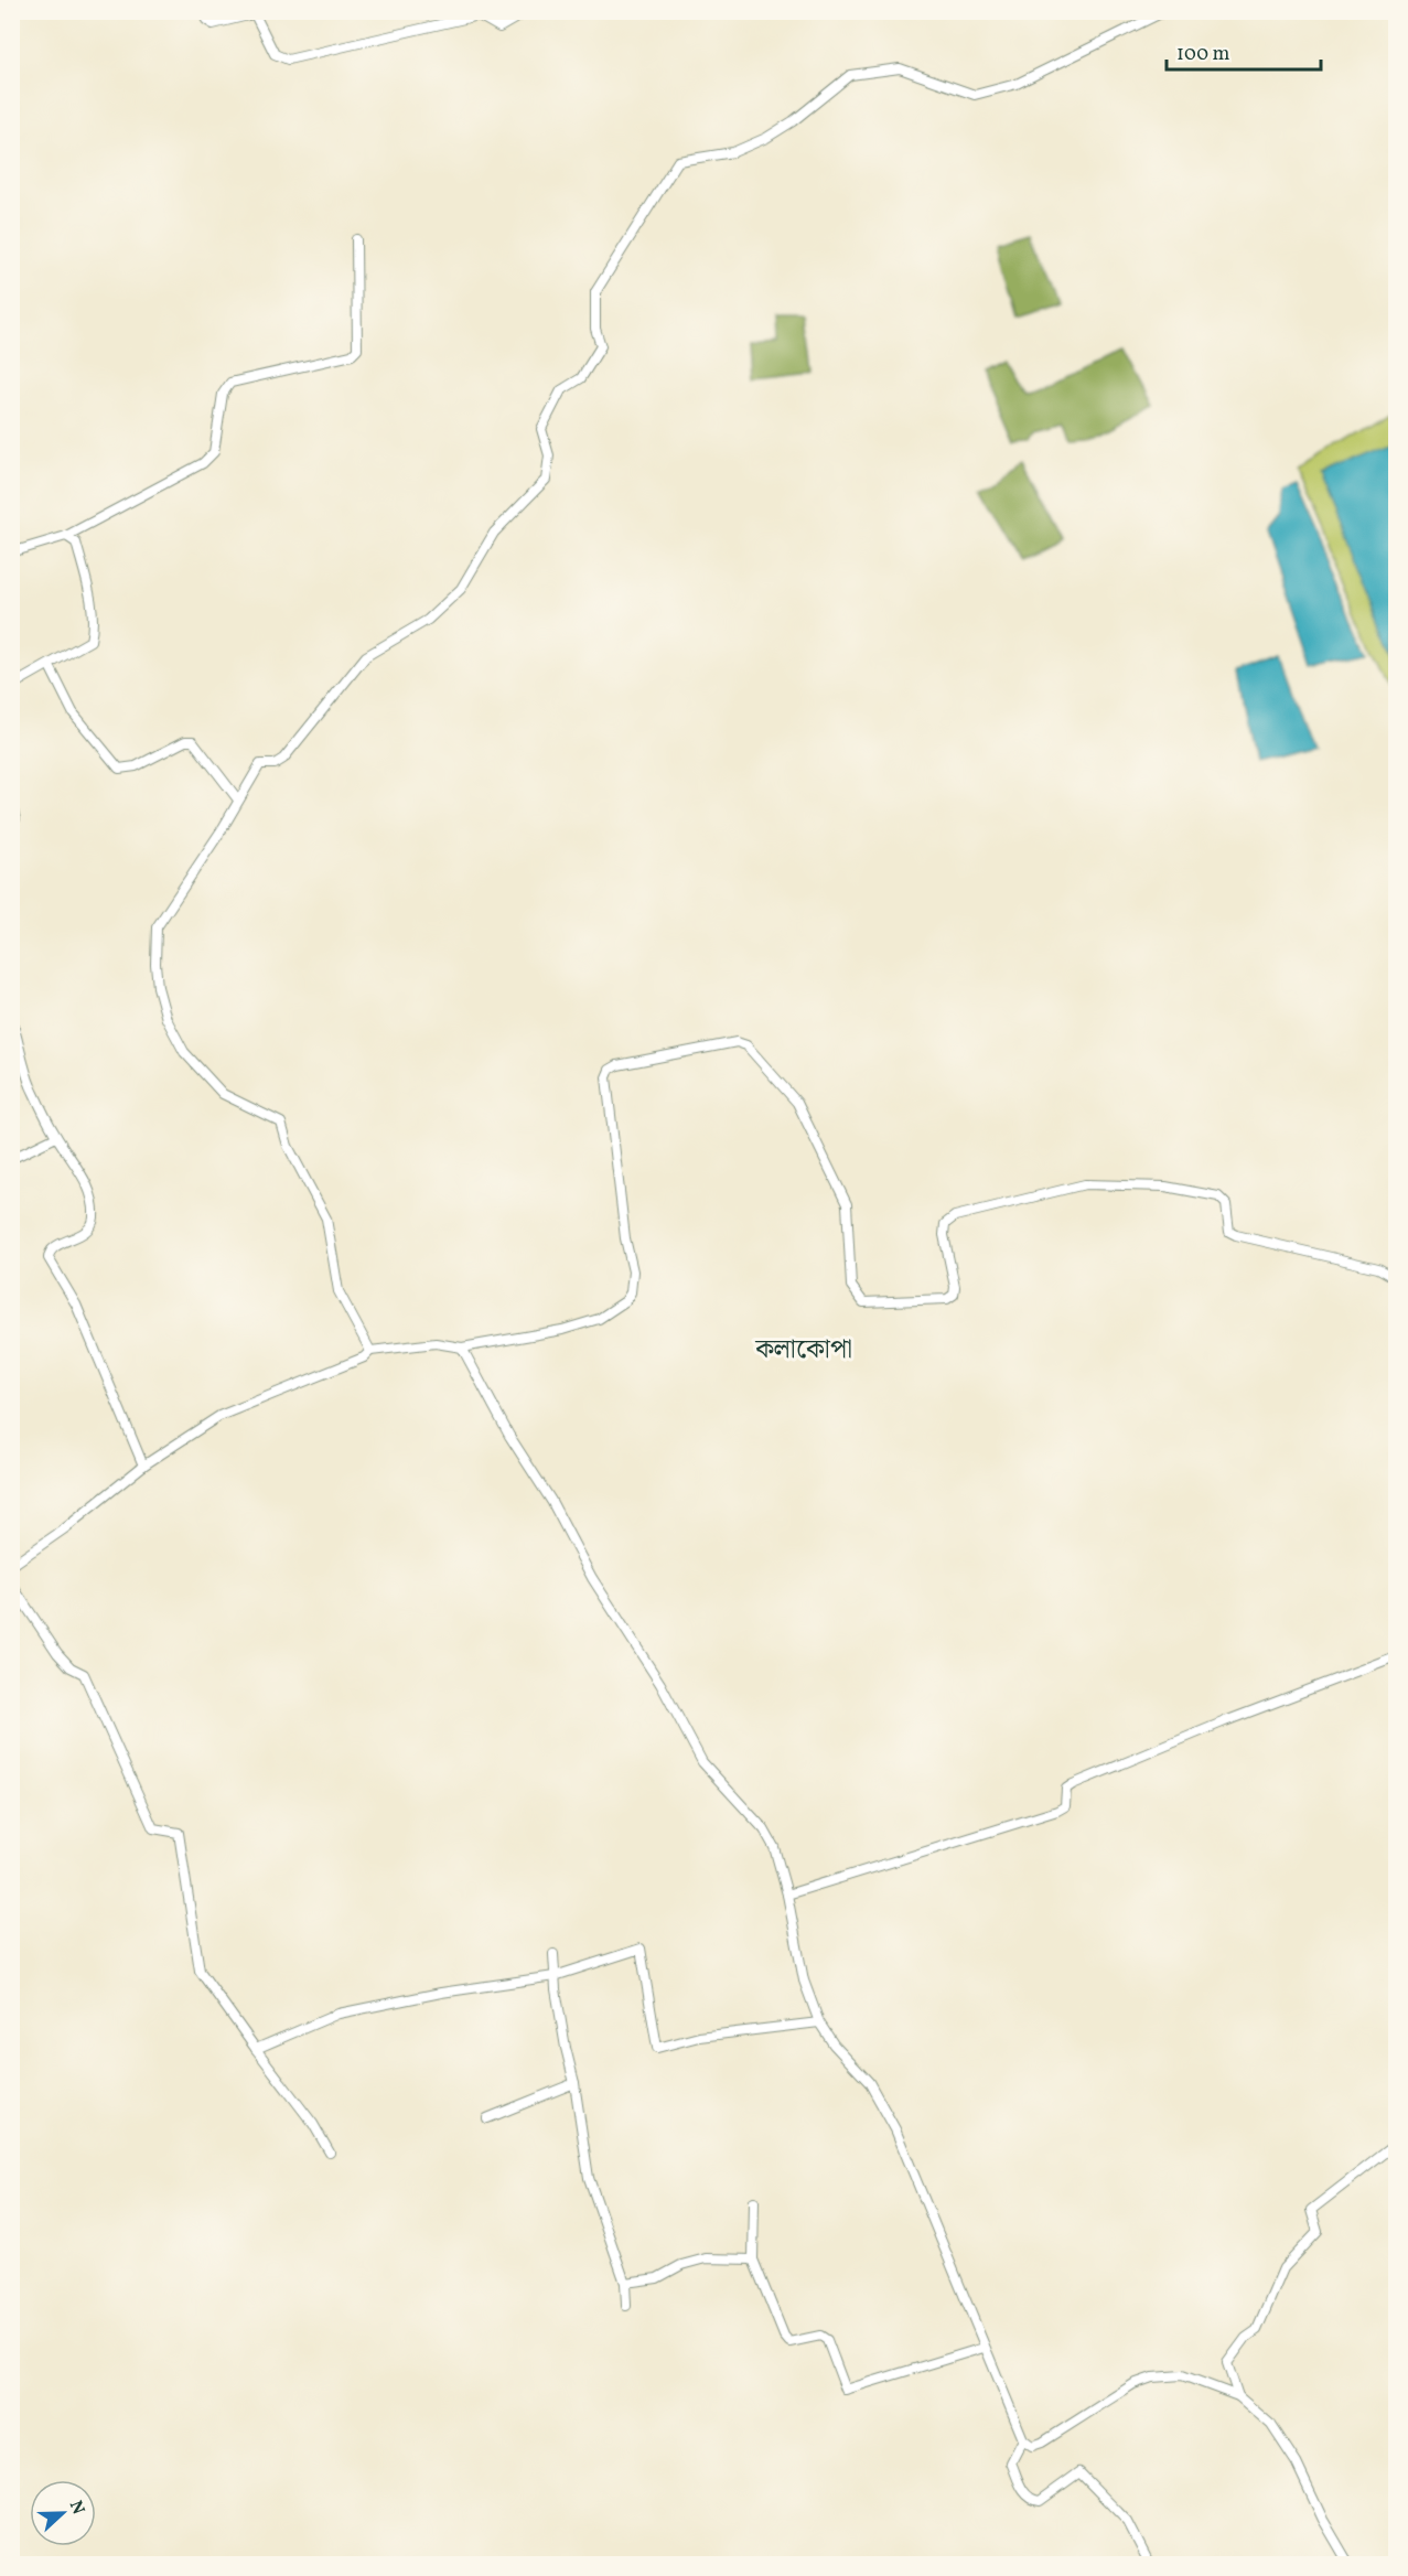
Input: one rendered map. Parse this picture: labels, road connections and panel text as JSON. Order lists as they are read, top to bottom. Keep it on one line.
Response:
{"districts":["কলাকোপা"],"scale_bar":"100 m","north":"right"}
